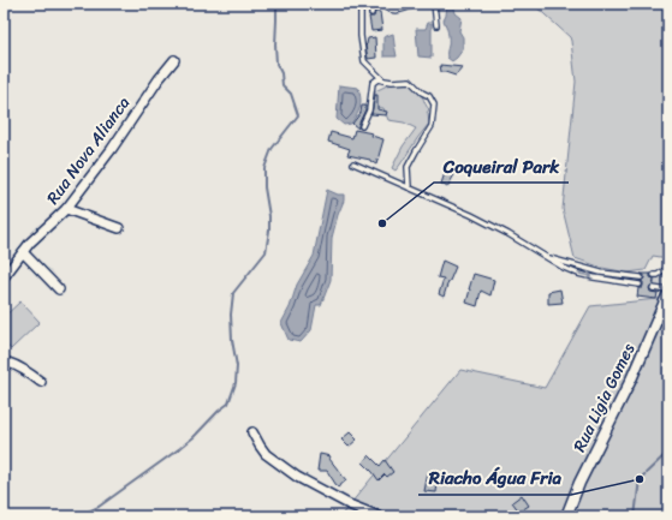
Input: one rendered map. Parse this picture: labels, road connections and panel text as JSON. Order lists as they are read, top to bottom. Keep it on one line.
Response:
{"streets":{"street":["Rua Nova Alianca","Rua Ligia Gomes"]},"places":["Coqueiral Park","Riacho Água Fria"]}
